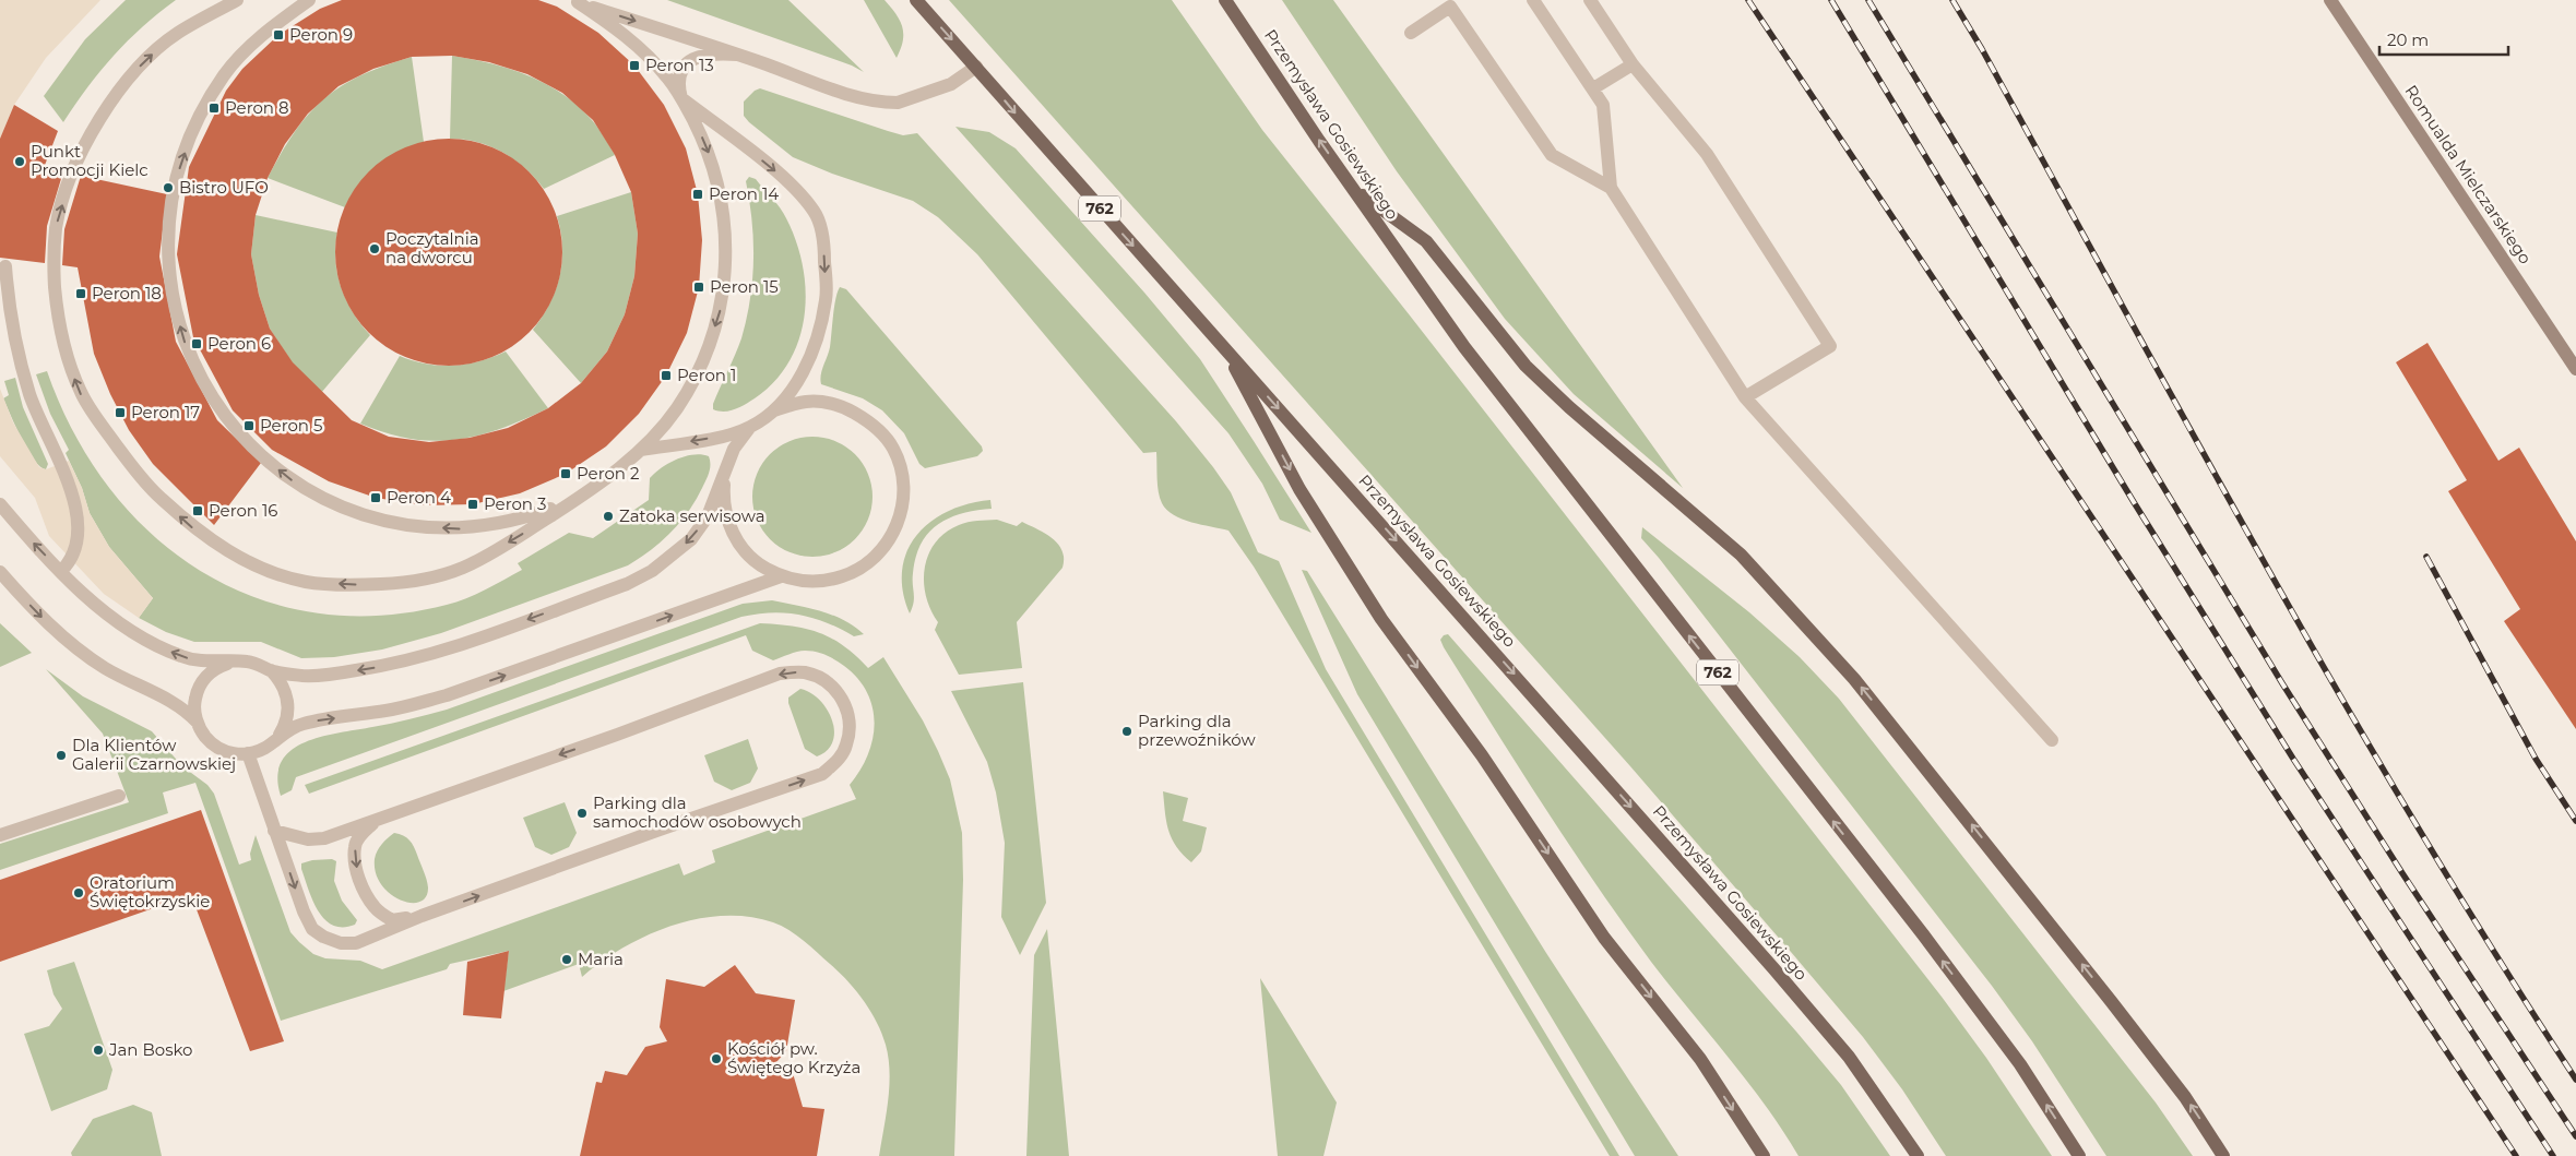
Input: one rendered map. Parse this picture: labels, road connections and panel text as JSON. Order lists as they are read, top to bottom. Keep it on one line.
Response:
{"streets":{"main road":["Przemysława Gosiewskiego","762"],"street":["Romualda Mielczarskiego"]},"places":{"transit":["Peron 9","Peron 13","Peron 8","Peron 14","Peron 15","Peron 18","Peron 6","Peron 1","Peron 17","Peron 5","Peron 2","Peron 4","Peron 3","Peron 16"],"other":["Punkt Promocji Kielc","Bistro UFO","Poczytalnia na dworcu","Zatoka serwisowa","Parking dla przewoźników","Dla Klientów Galerii Czarnowskiej","Parking dla samochodów osobowych","Oratorium Świętokrzyskie","Maria","Jan Bosko","Kościół pw. Świętego Krzyża"]},"scale_bar":"20 m"}
